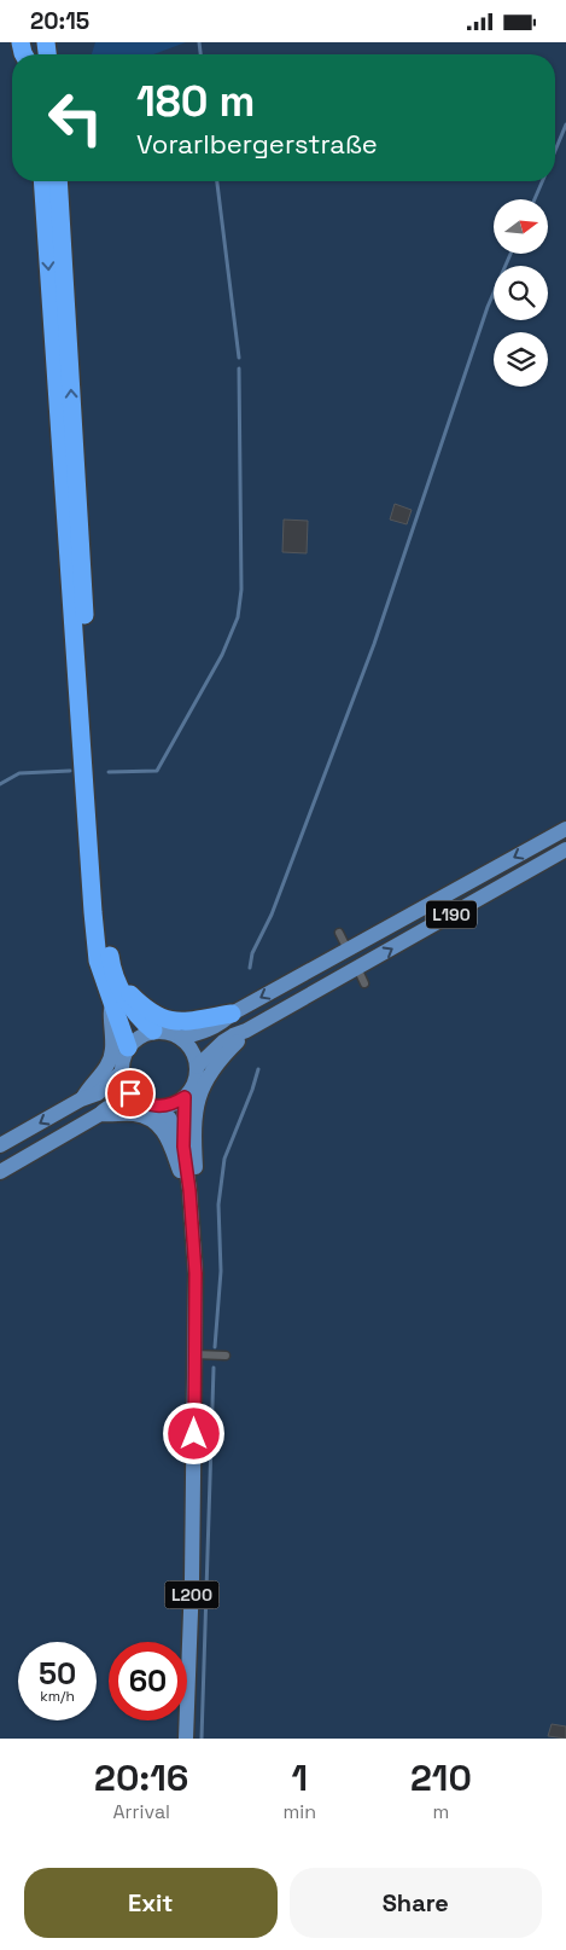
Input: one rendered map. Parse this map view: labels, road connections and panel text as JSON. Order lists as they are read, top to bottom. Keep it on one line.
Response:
{"streets":{"main road":["L190","L200"]},"crossings":[["L190","L200"]],"north":"right","page":{"status":"20:15","turn":["180 m","Vorarlbergerstraße"],"speed":"50 km/h","limit":"60","eta":["20:16","Arrival","1","min","210","m"],"buttons":["Exit","Share"]}}
